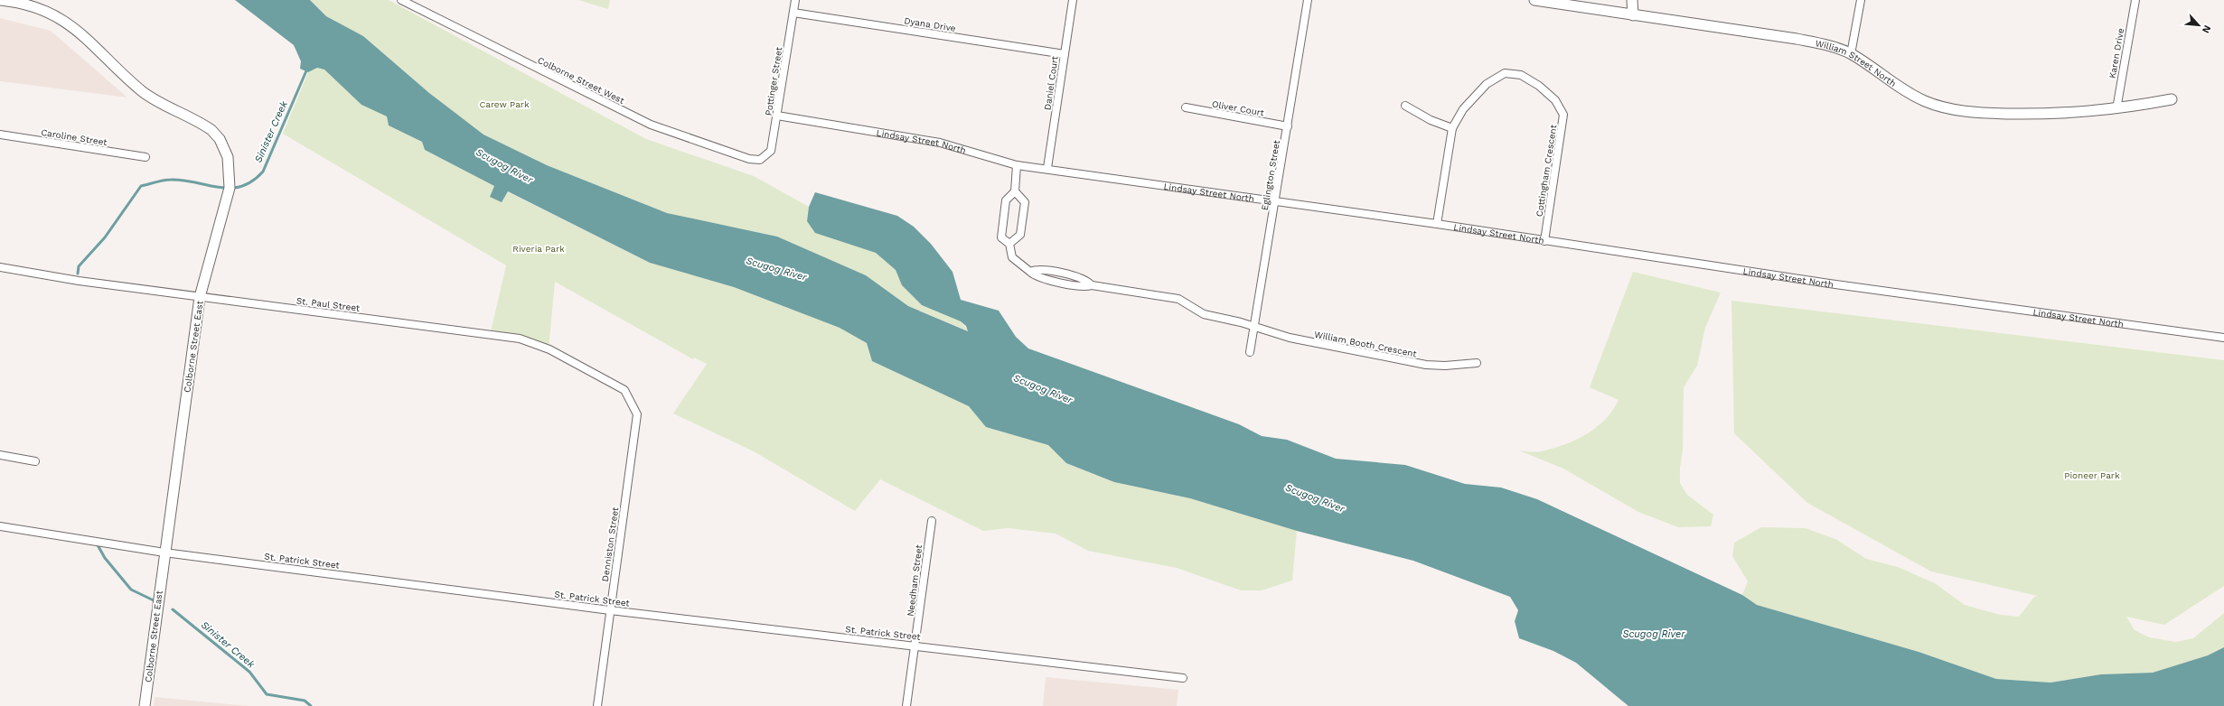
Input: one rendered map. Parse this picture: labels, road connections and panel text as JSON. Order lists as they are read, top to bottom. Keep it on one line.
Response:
{"streets":{"main road":["William Street North","Colborne Street East"],"street":["Dyana Drive","Karen Drive","Colborne Street West","Pottinger Street","Daniel Court","Oliver Court","Caroline Street","Lindsay Street North","Cottingham Crescent","Eglington Street","St. Paul Street","William Booth Crescent","Denniston Street","St. Patrick Street","Needham Street"]},"crossings":[["Dyana Drive","Pottinger Street"],["Dyana Drive","Daniel Court"],["Karen Drive","William Street North"],["Colborne Street West","Pottinger Street"],["Pottinger Street","Lindsay Street North"],["Daniel Court","Lindsay Street North"],["Oliver Court","Eglington Street"],["Lindsay Street North","Cottingham Crescent"],["Lindsay Street North","Eglington Street"],["Eglington Street","William Booth Crescent"],["St. Paul Street","Colborne Street East"],["St. Paul Street","Denniston Street"],["Colborne Street East","St. Patrick Street"],["Denniston Street","St. Patrick Street"],["St. Patrick Street","Needham Street"]],"water":["Sinister Creek","Scugog River"],"parks":["Carew Park","Riveria Park","Pioneer Park"],"north":"bottom right"}
